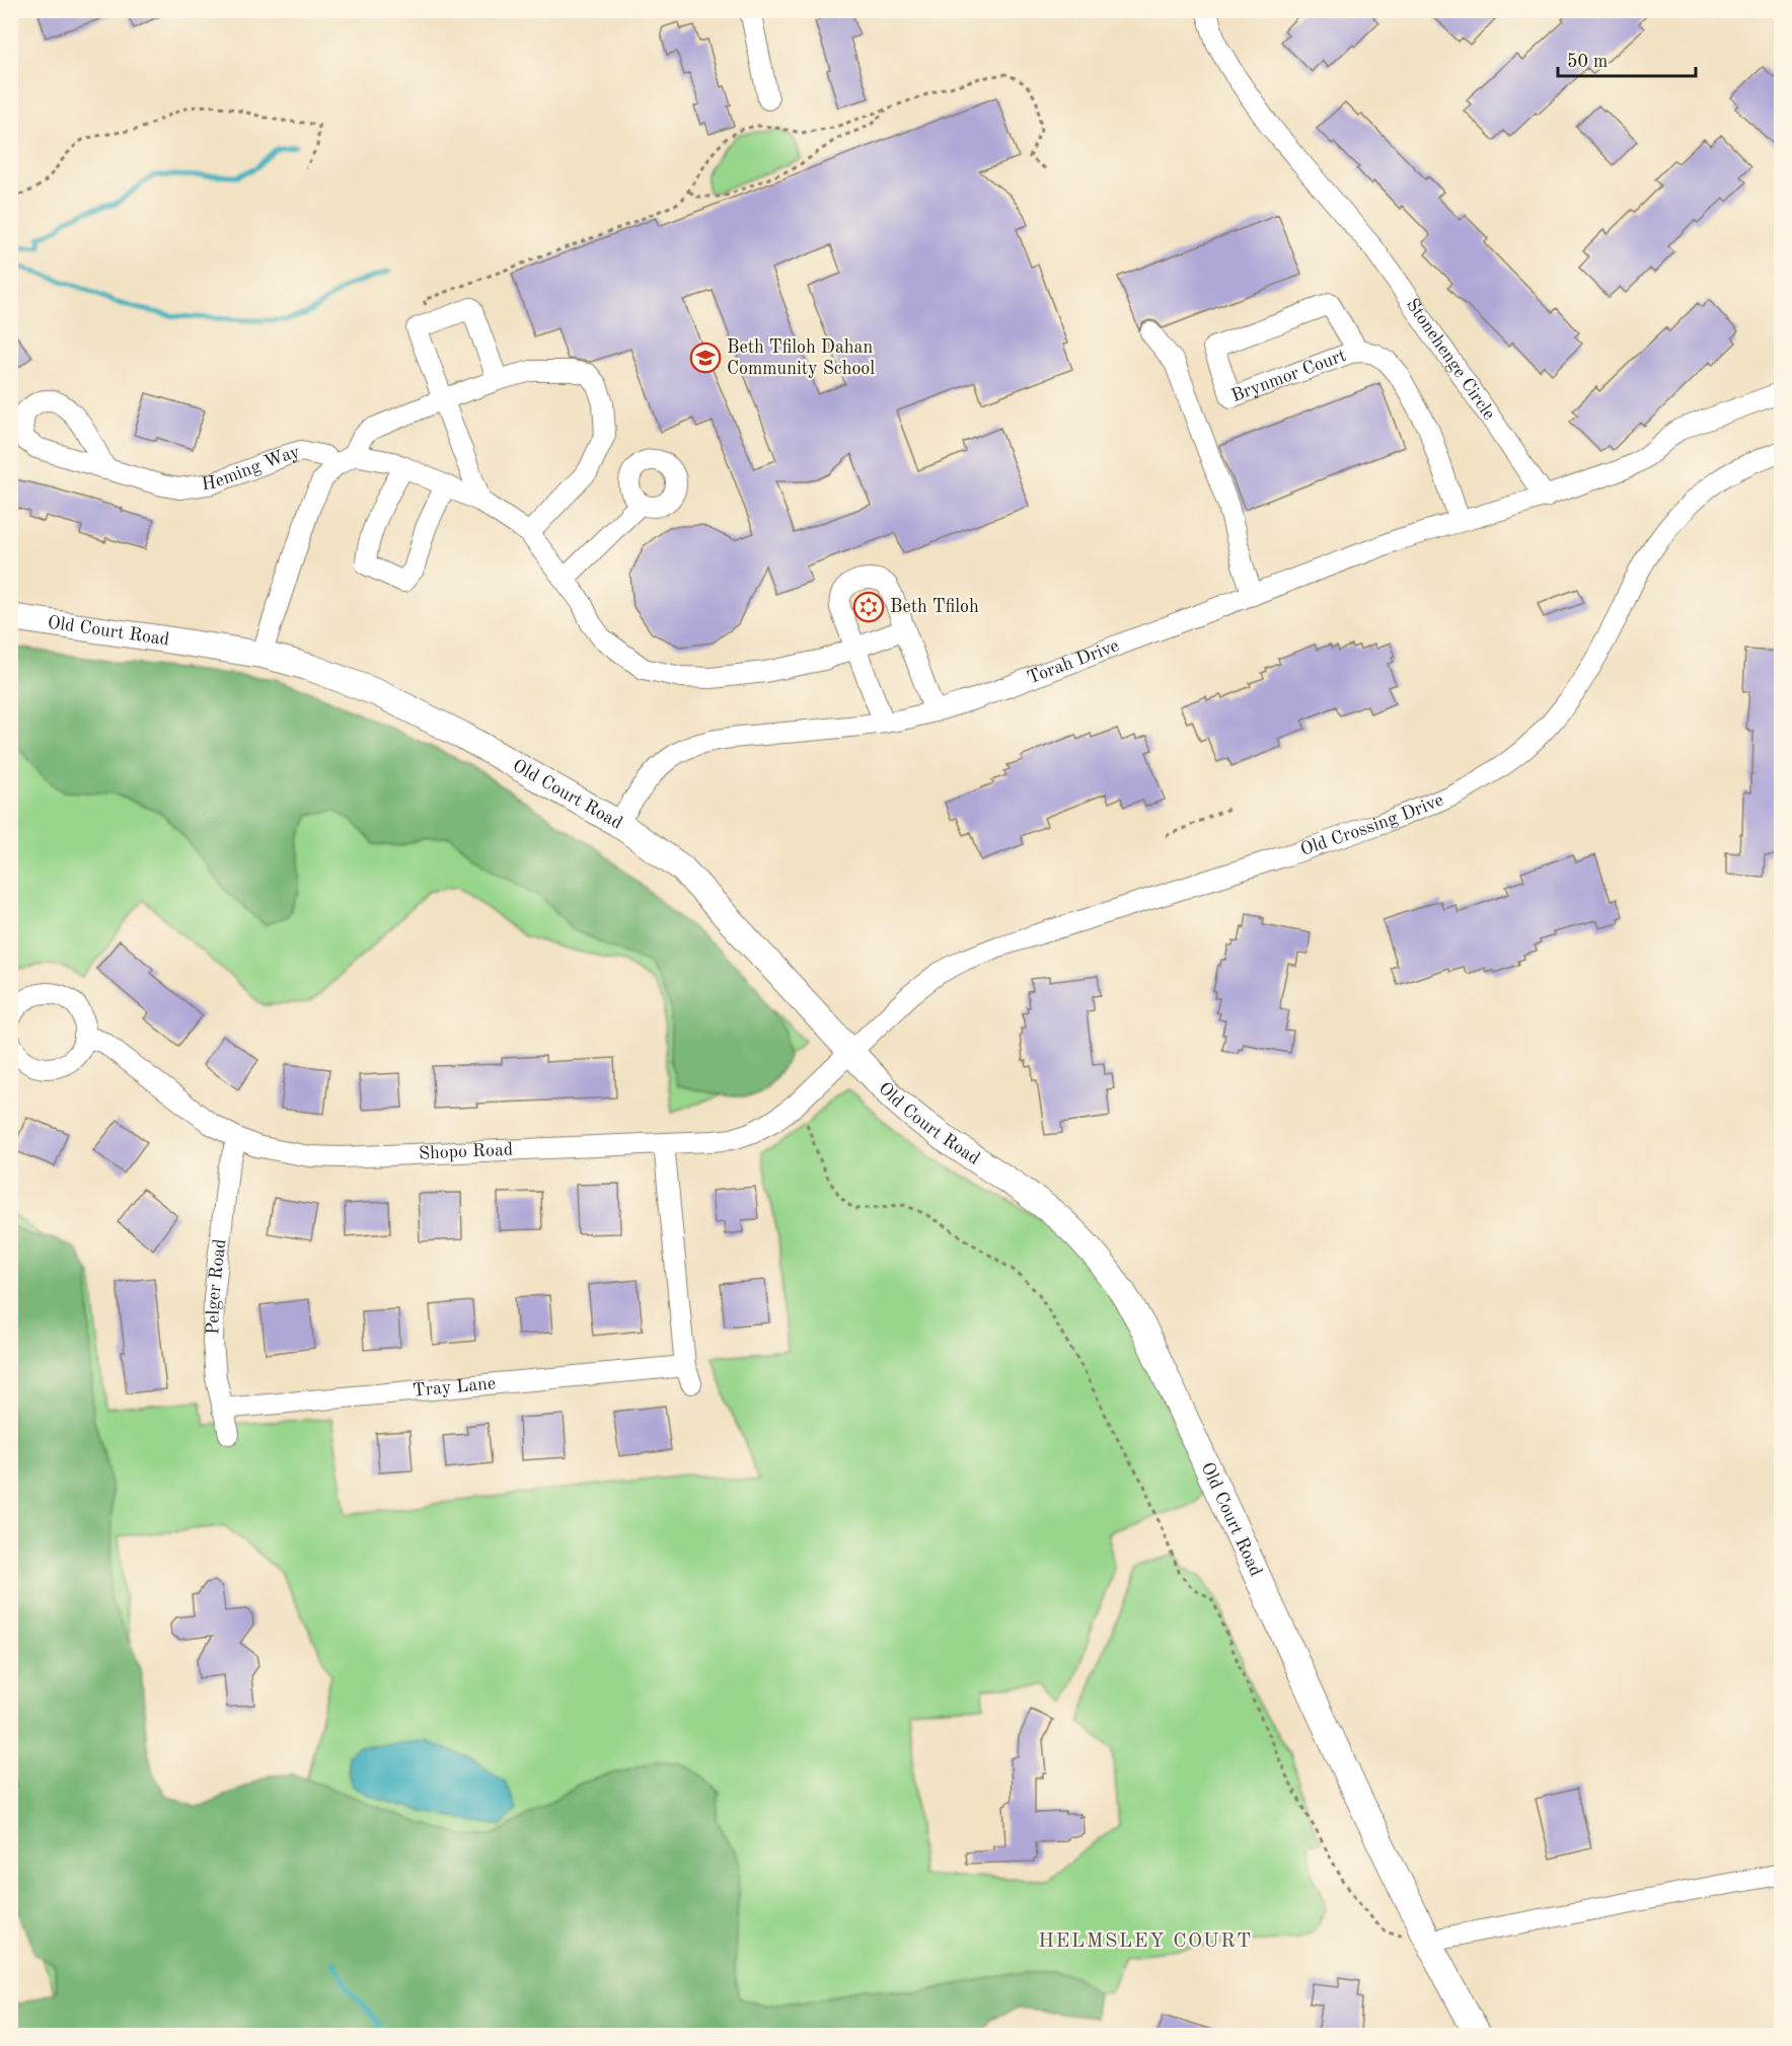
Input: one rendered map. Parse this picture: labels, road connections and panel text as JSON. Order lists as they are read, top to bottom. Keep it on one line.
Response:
{"streets":{"main road":["Old Court Road"],"street":["Stonehenge Circle","Brynmor Court","Heming Way","Torah Drive","Old Crossing Drive","Shopo Road","Pelger Road","Tray Lane"]},"crossings":[["Stonehenge Circle","Torah Drive"],["Brynmor Court","Torah Drive"],["Heming Way","Old Court Road"],["Old Court Road","Torah Drive"],["Old Court Road","Old Crossing Drive"],["Old Court Road","Shopo Road"],["Old Crossing Drive","Shopo Road"],["Shopo Road","Pelger Road"],["Shopo Road","Tray Lane"],["Pelger Road","Tray Lane"]],"districts":["HELMSLEY COURT"],"places":{"school or university":["Beth Tfiloh Dahan Community School"],"synagogue":["Beth Tfiloh"]},"scale_bar":"50 m"}
